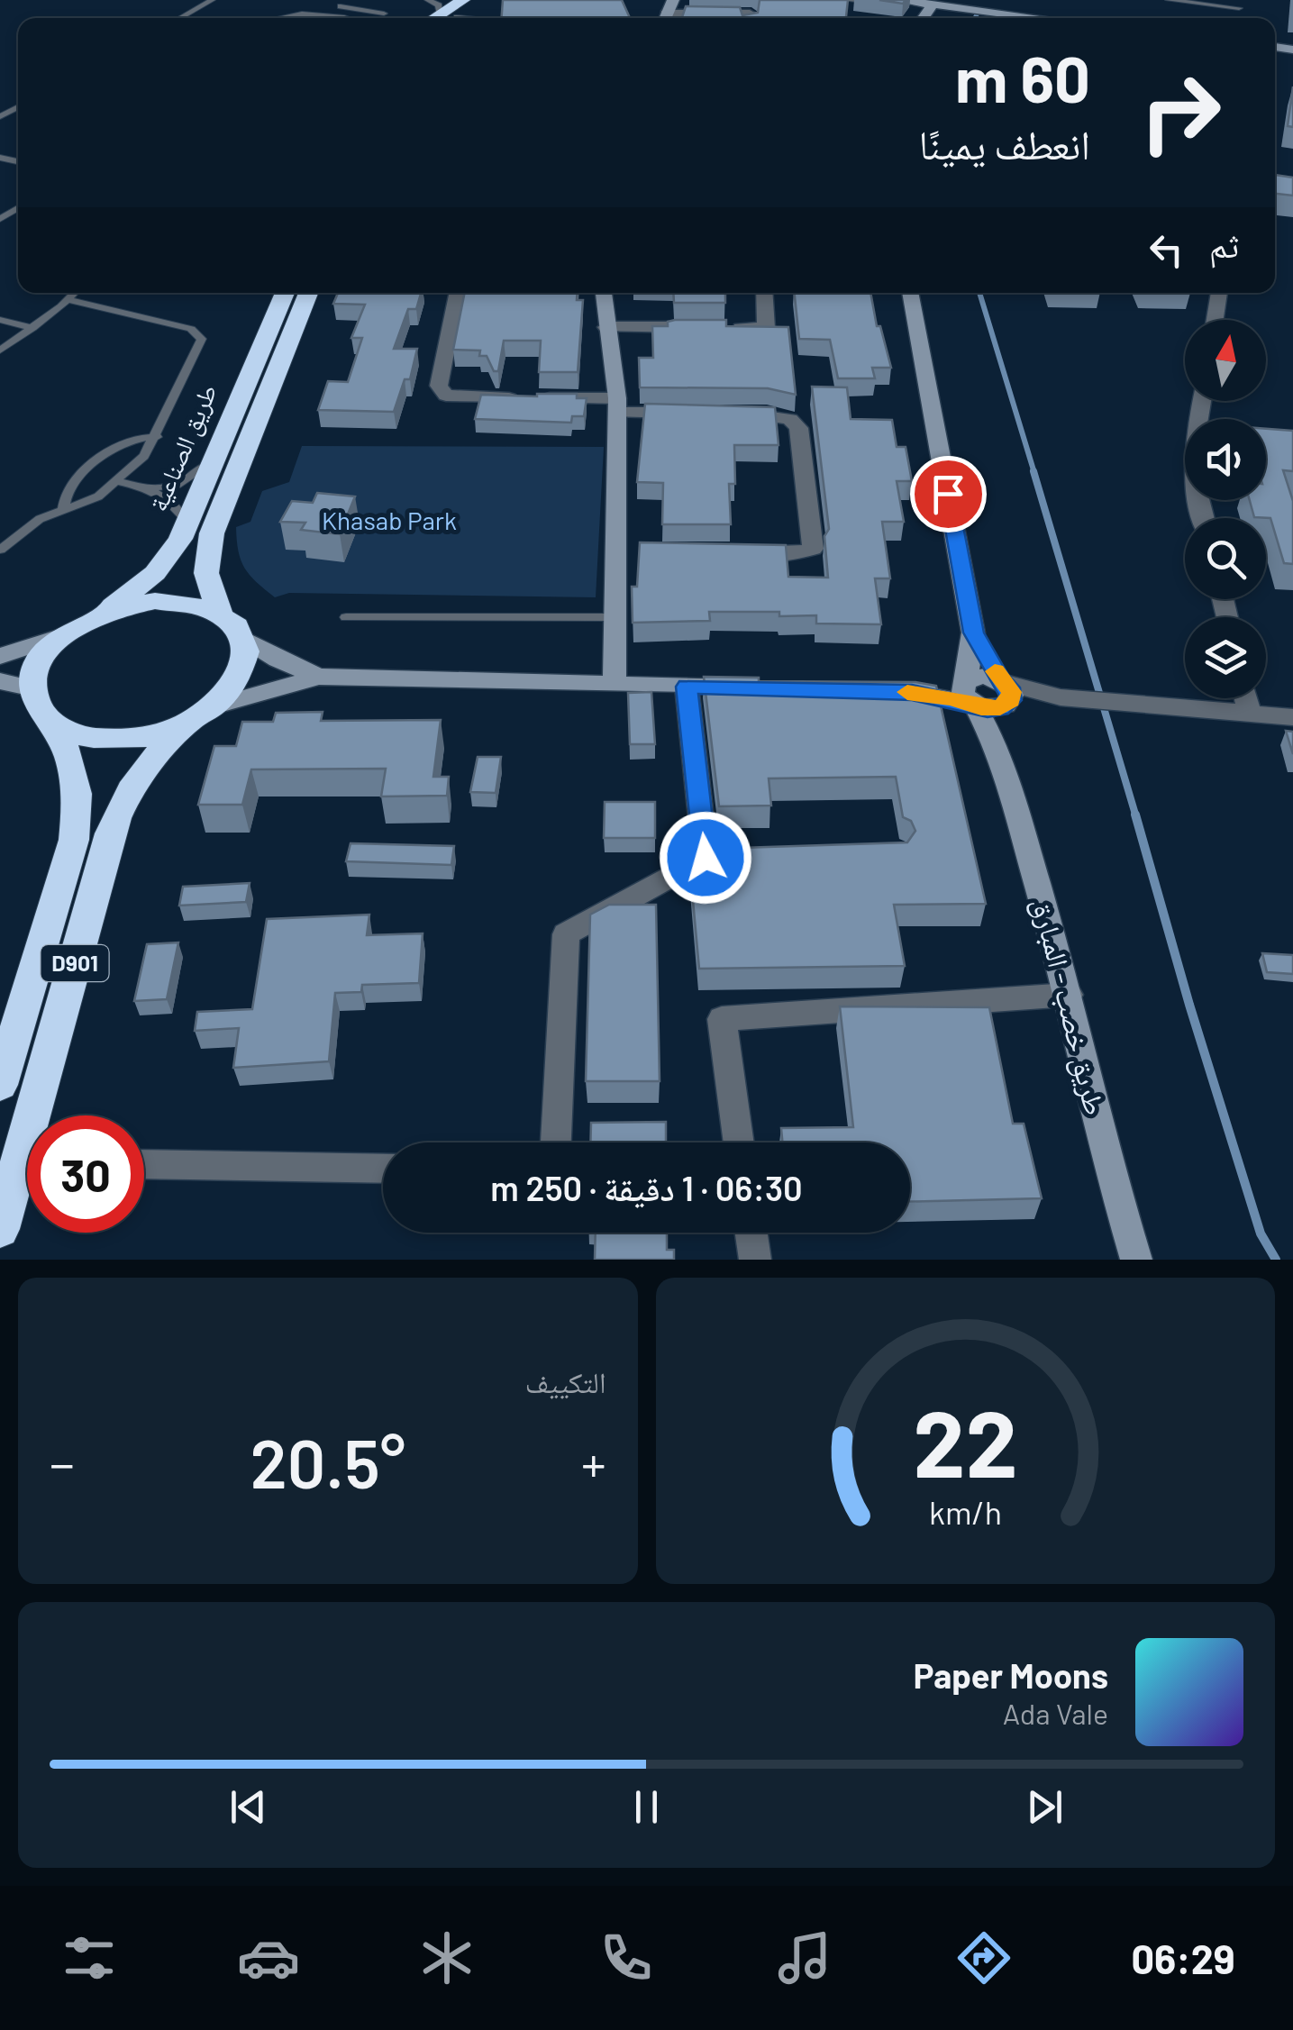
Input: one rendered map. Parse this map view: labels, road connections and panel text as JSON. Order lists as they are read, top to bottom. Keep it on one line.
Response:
{"streets":{"highway":["طريق الصناعية","D901"],"main road":["طريق خصب - المبارق"]},"crossings":[["طريق الصناعية","D901"]],"parks":["Khasab Park"],"north":"top","page":{"turn":["60 m","انعطف يمينًا"],"then":"ثم","limit":"30","trip":"06:30 · 1 دقيقة · 250 m","tile":"التكييف","heat":["−","20.5°","+"],"song":["Paper Moons","Ada Vale"],"tabs":"06:29","gauge":["22","km/h"]}}
